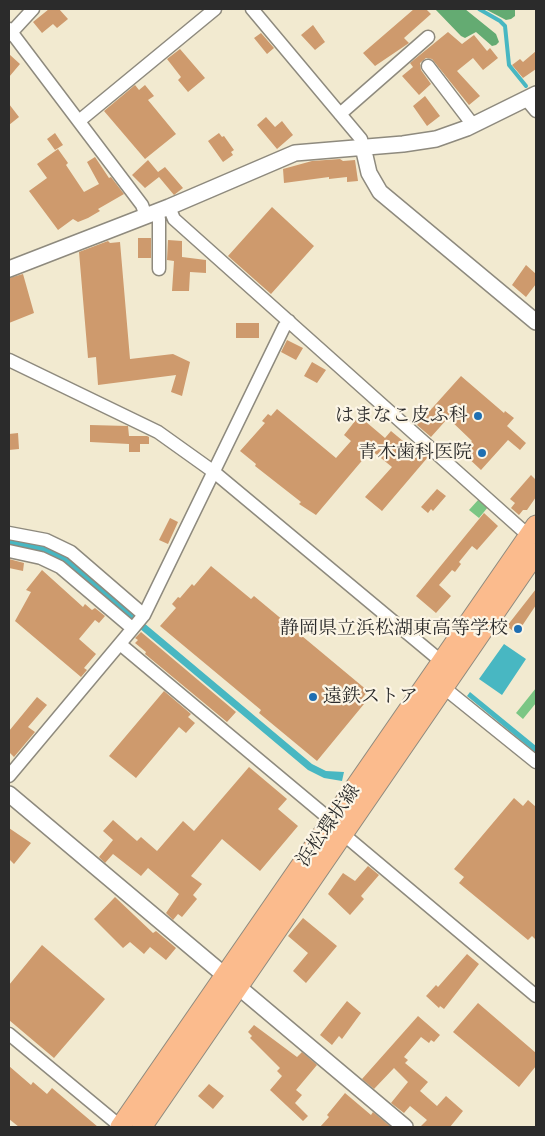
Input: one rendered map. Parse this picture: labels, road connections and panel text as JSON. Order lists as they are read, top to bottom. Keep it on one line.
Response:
{"streets":{"main road":["浜松環状線"]},"places":["はまなこ皮ふ科","青木歯科医院","静岡県立浜松湖東高等学校","遠鉄ストア"]}
